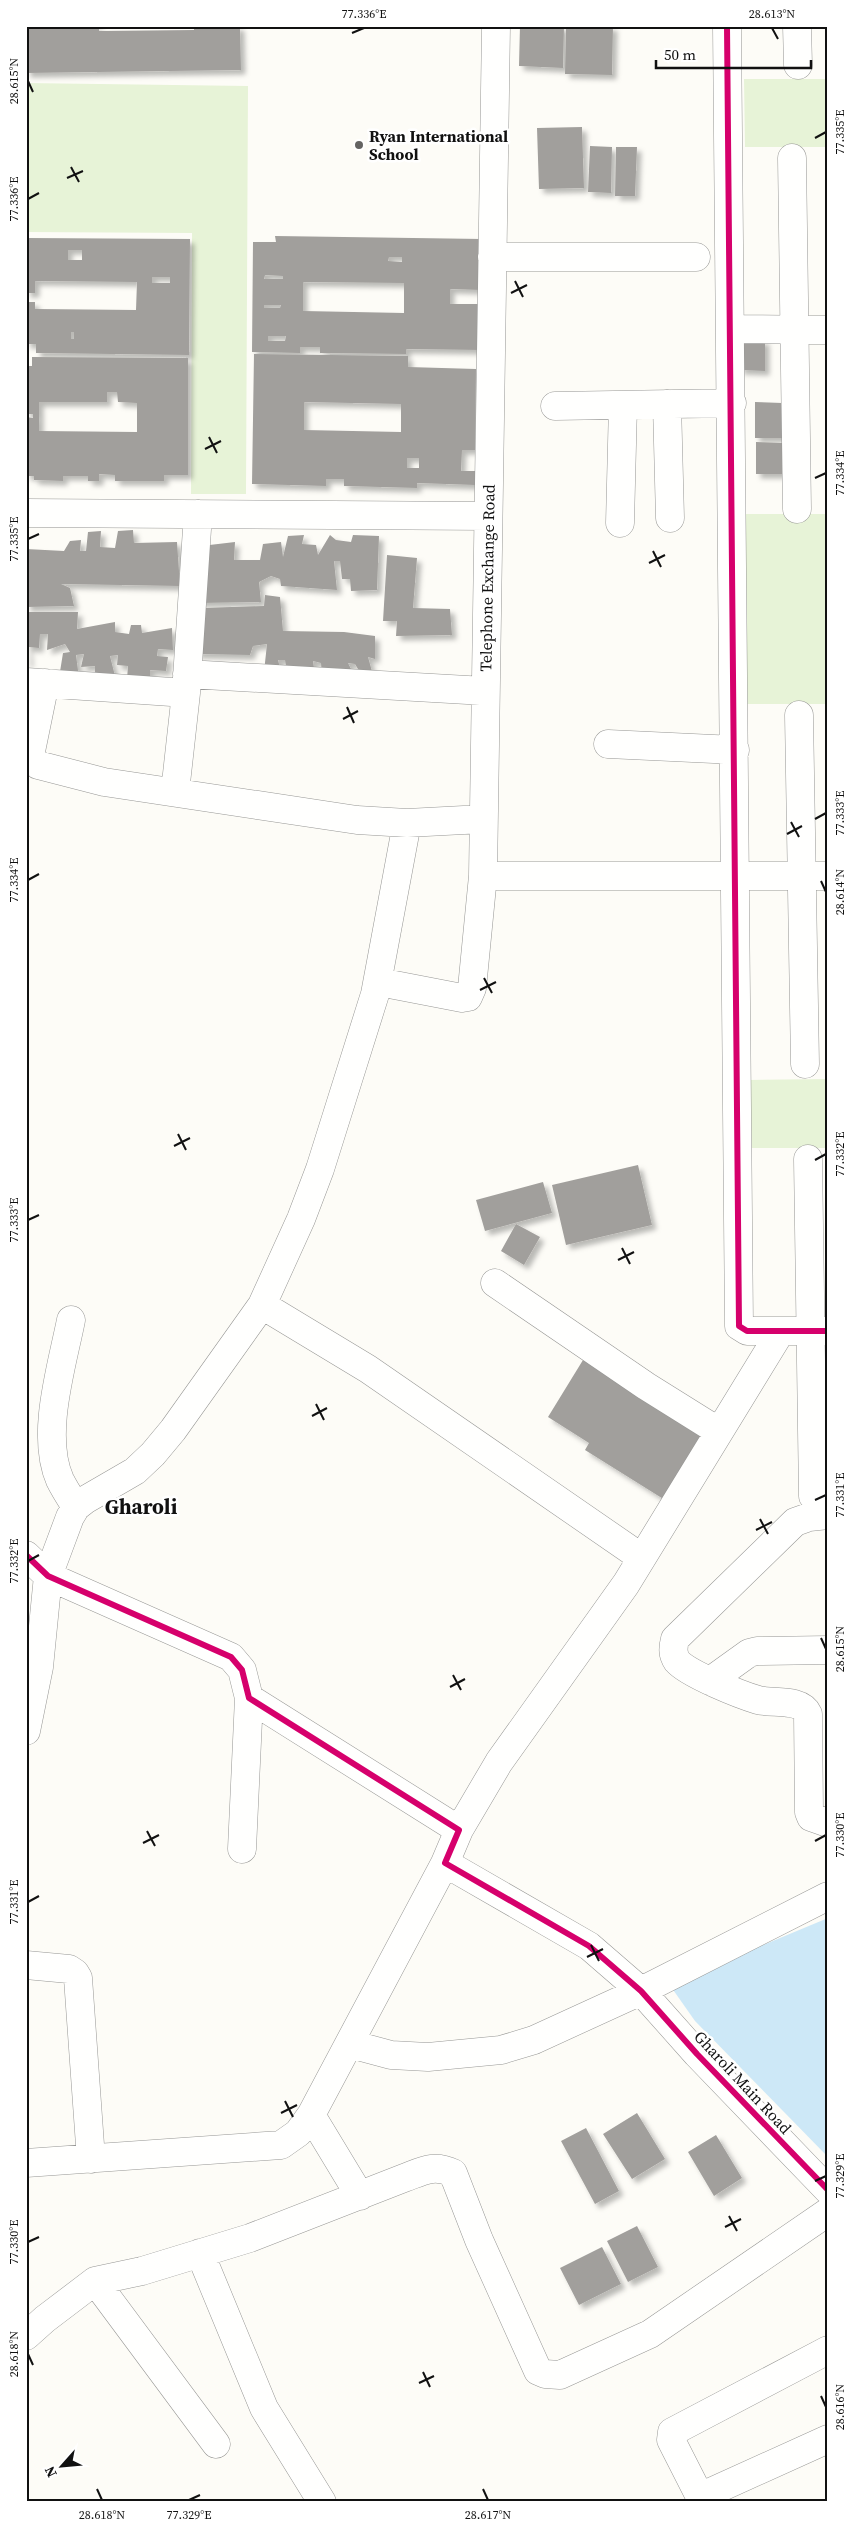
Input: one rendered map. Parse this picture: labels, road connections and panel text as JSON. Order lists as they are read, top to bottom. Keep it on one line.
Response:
{"streets":{"street":["Telephone Exchange Road","Gharoli Main Road"]},"districts":["Gharoli"],"places":["Ryan International School"],"scale_bar":"50 m","north":"bottom left","coordinates":["77.336°E","28.613°N","28.615°N","77.335°E","77.334°E","77.333°E","28.614°N","77.332°E","77.331°E","77.330°E","77.329°E","28.618°N","28.616°N","28.617°N"]}
